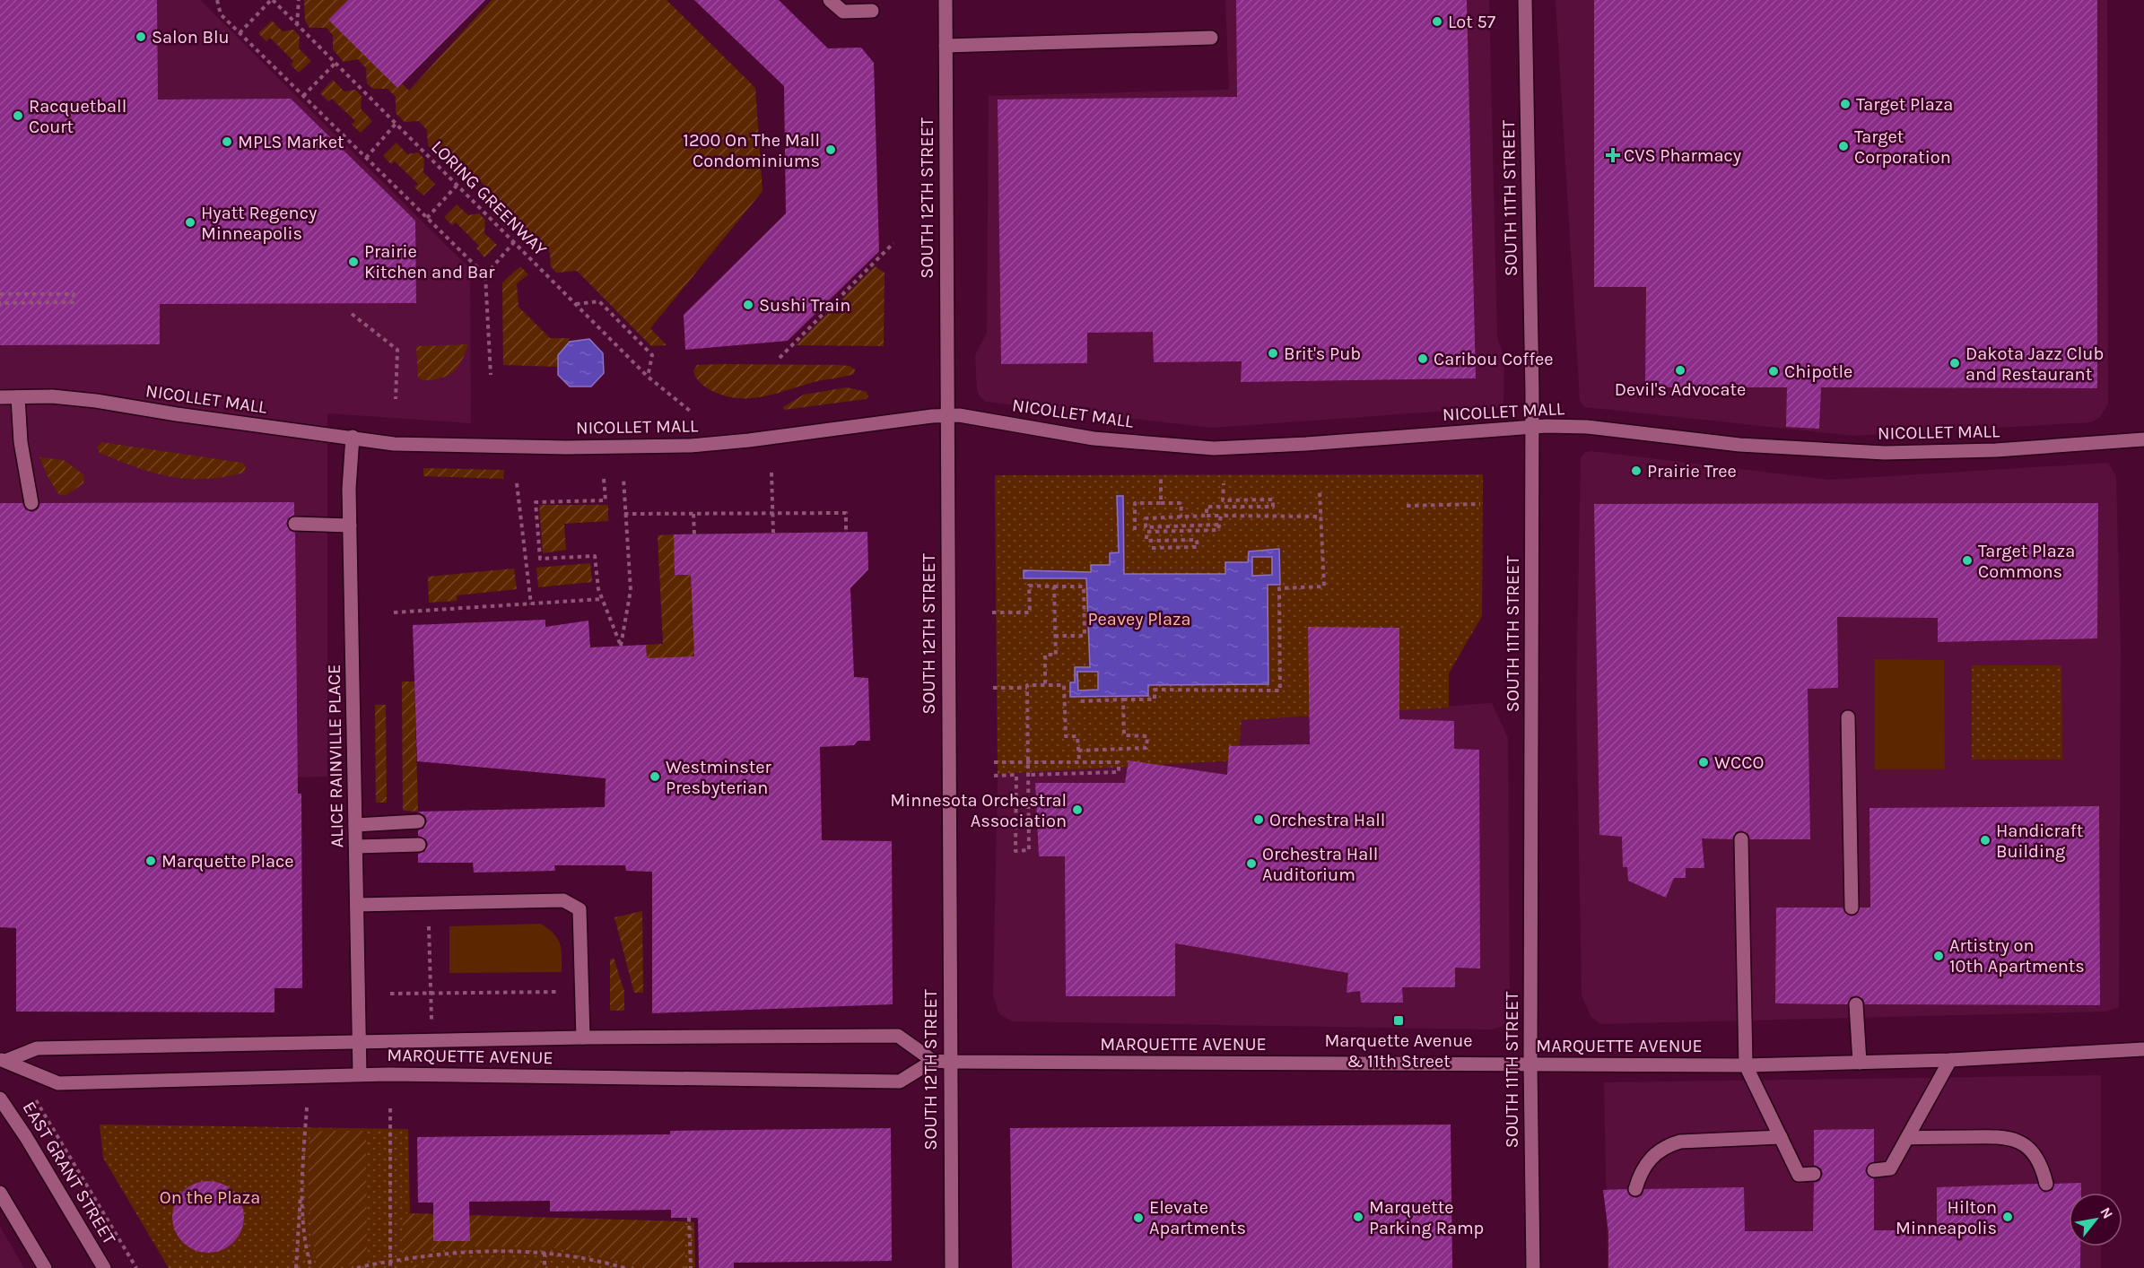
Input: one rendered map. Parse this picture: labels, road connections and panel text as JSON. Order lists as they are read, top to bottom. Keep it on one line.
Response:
{"streets":{"street":["SOUTH 12TH STREET","SOUTH 11TH STREET","NICOLLET MALL","ALICE RAINVILLE PLACE","MARQUETTE AVENUE","EAST GRANT STREET"],"path":["LORING GREENWAY"]},"crossings":[["SOUTH 12TH STREET","NICOLLET MALL"],["SOUTH 12TH STREET","MARQUETTE AVENUE"],["SOUTH 11TH STREET","NICOLLET MALL"],["SOUTH 11TH STREET","MARQUETTE AVENUE"],["NICOLLET MALL","ALICE RAINVILLE PLACE"],["ALICE RAINVILLE PLACE","MARQUETTE AVENUE"]],"parks":["Peavey Plaza","On the Plaza"],"places":{"other":["Lot 57","Salon Blu","Target Plaza","Racquetball Court","MPLS Market","Target Corporation","1200 On The Mall Condominiums","Hyatt Regency Minneapolis","Prairie Kitchen and Bar","Sushi Train","Brit's Pub","Caribou Coffee","Dakota Jazz Club and Restaurant","Devil's Advocate","Chipotle","Prairie Tree","Target Plaza Commons","WCCO","Westminster Presbyterian","Minnesota Orchestral Association","Orchestra Hall","Handicraft Building","Marquette Place","Orchestra Hall Auditorium","Artistry on 10th Apartments","Marquette Parking Ramp","Hilton Minneapolis","Elevate Apartments"],"health":["CVS Pharmacy"],"transit":["Marquette Avenue & 11th Street"]},"north":"top right"}
